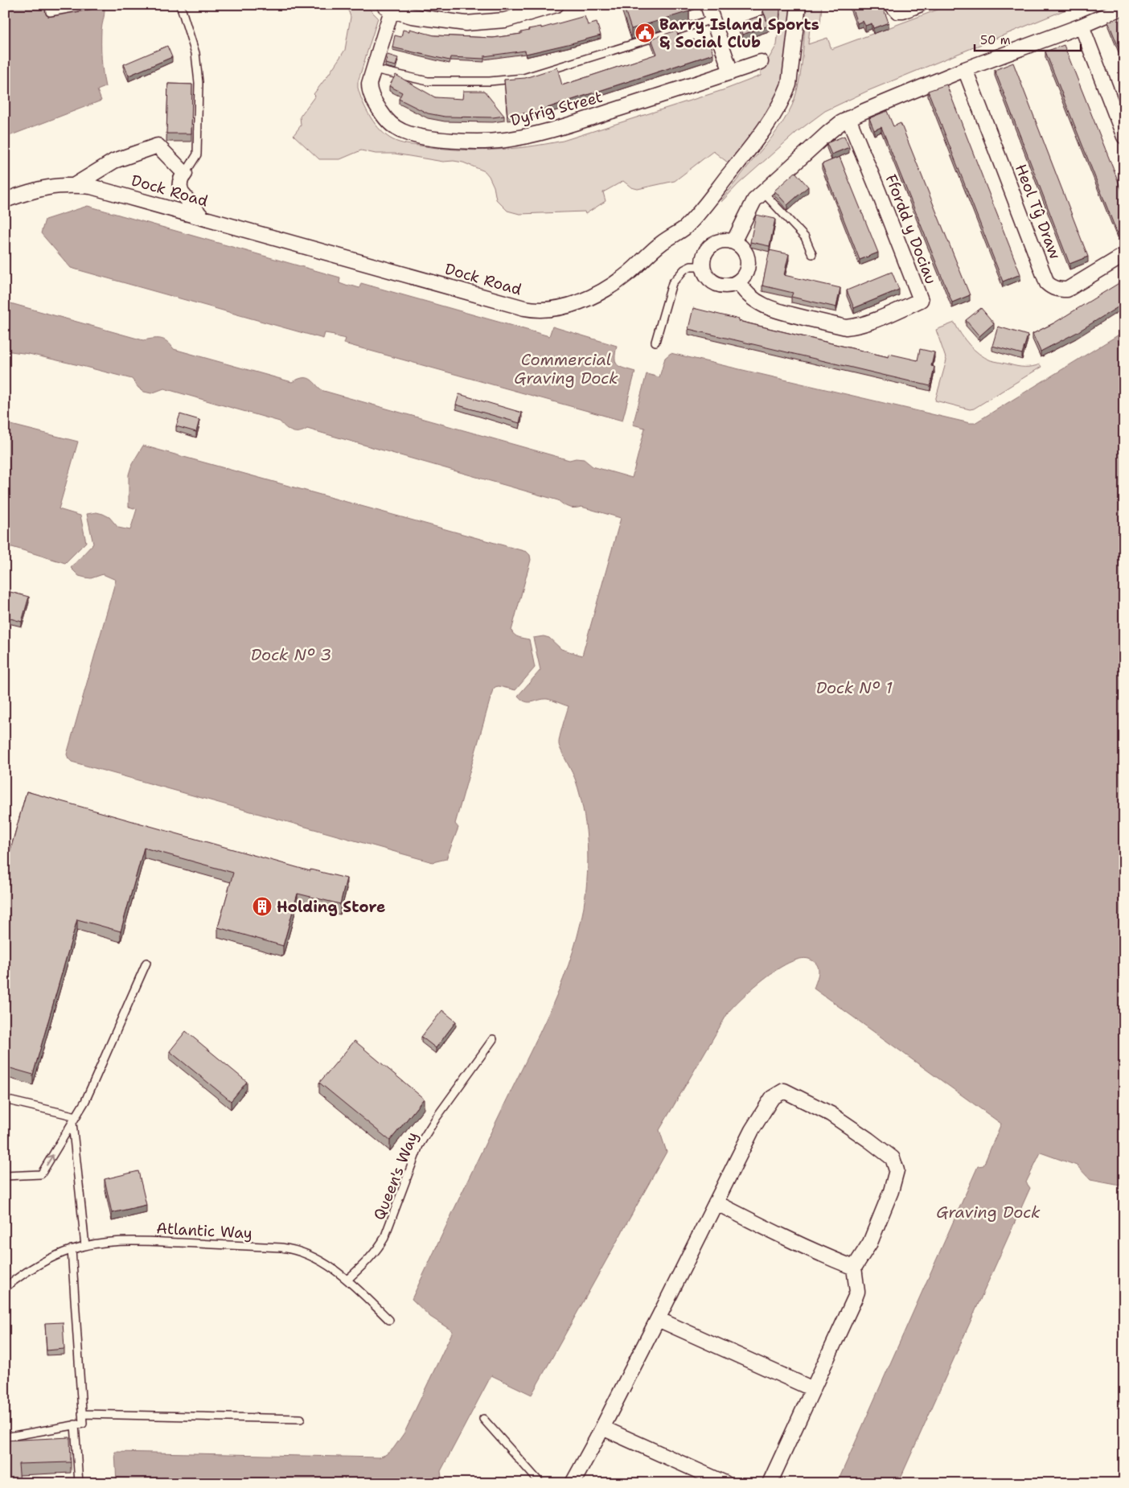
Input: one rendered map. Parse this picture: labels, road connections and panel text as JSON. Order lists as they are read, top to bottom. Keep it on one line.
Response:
{"streets":{"street":["Dyfrig Street","Dock Road","Heol Tŷ Draw","Ffordd y Dociau"],"lane":["Queen's Way","Atlantic Way"]},"crossings":[["Queen's Way","Atlantic Way"]],"water":["Commercial Graving Dock","Dock Nº 3","Dock Nº 1","Graving Dock"],"places":{"public building":["Barry Island Sports & Social Club"],"building":["Holding Store"]},"scale_bar":"50 m"}
